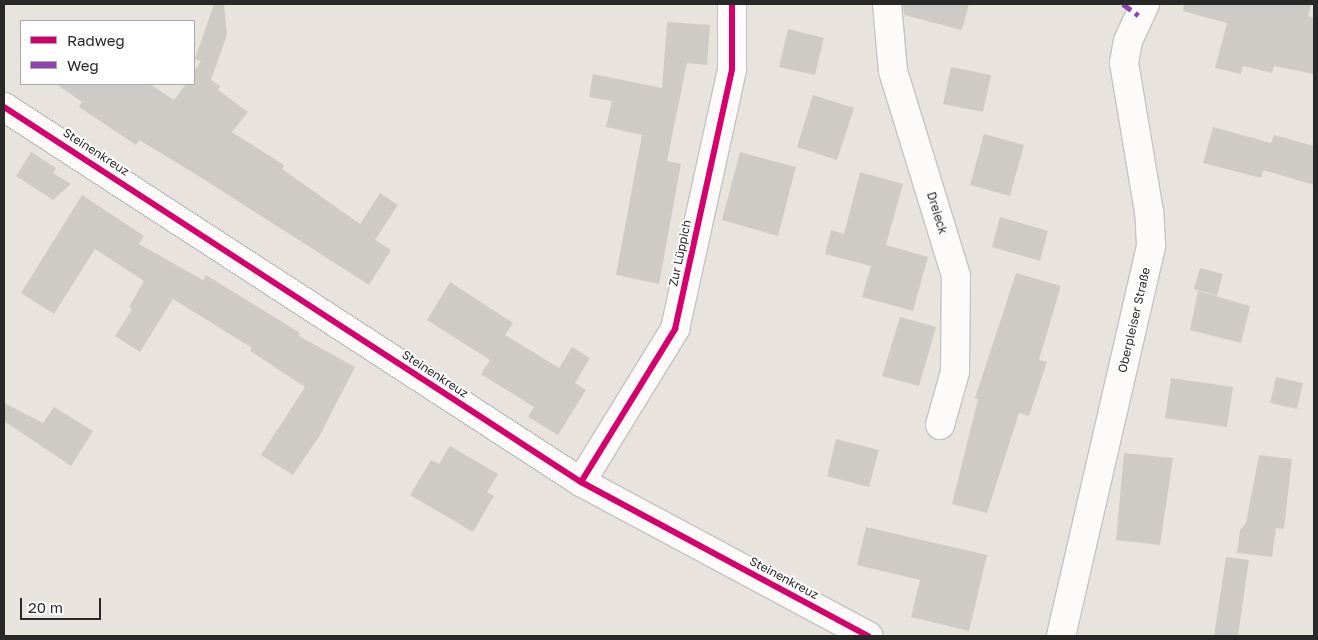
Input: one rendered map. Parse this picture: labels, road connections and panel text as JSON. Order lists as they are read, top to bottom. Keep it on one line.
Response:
{"streets":{"street":["Steinenkreuz","Dreieck","Zur Lüppich","Oberpleiser Straße"]},"crossings":[["Steinenkreuz","Zur Lüppich"]],"legend":["Radweg","Weg"],"scale_bar":"20 m"}
